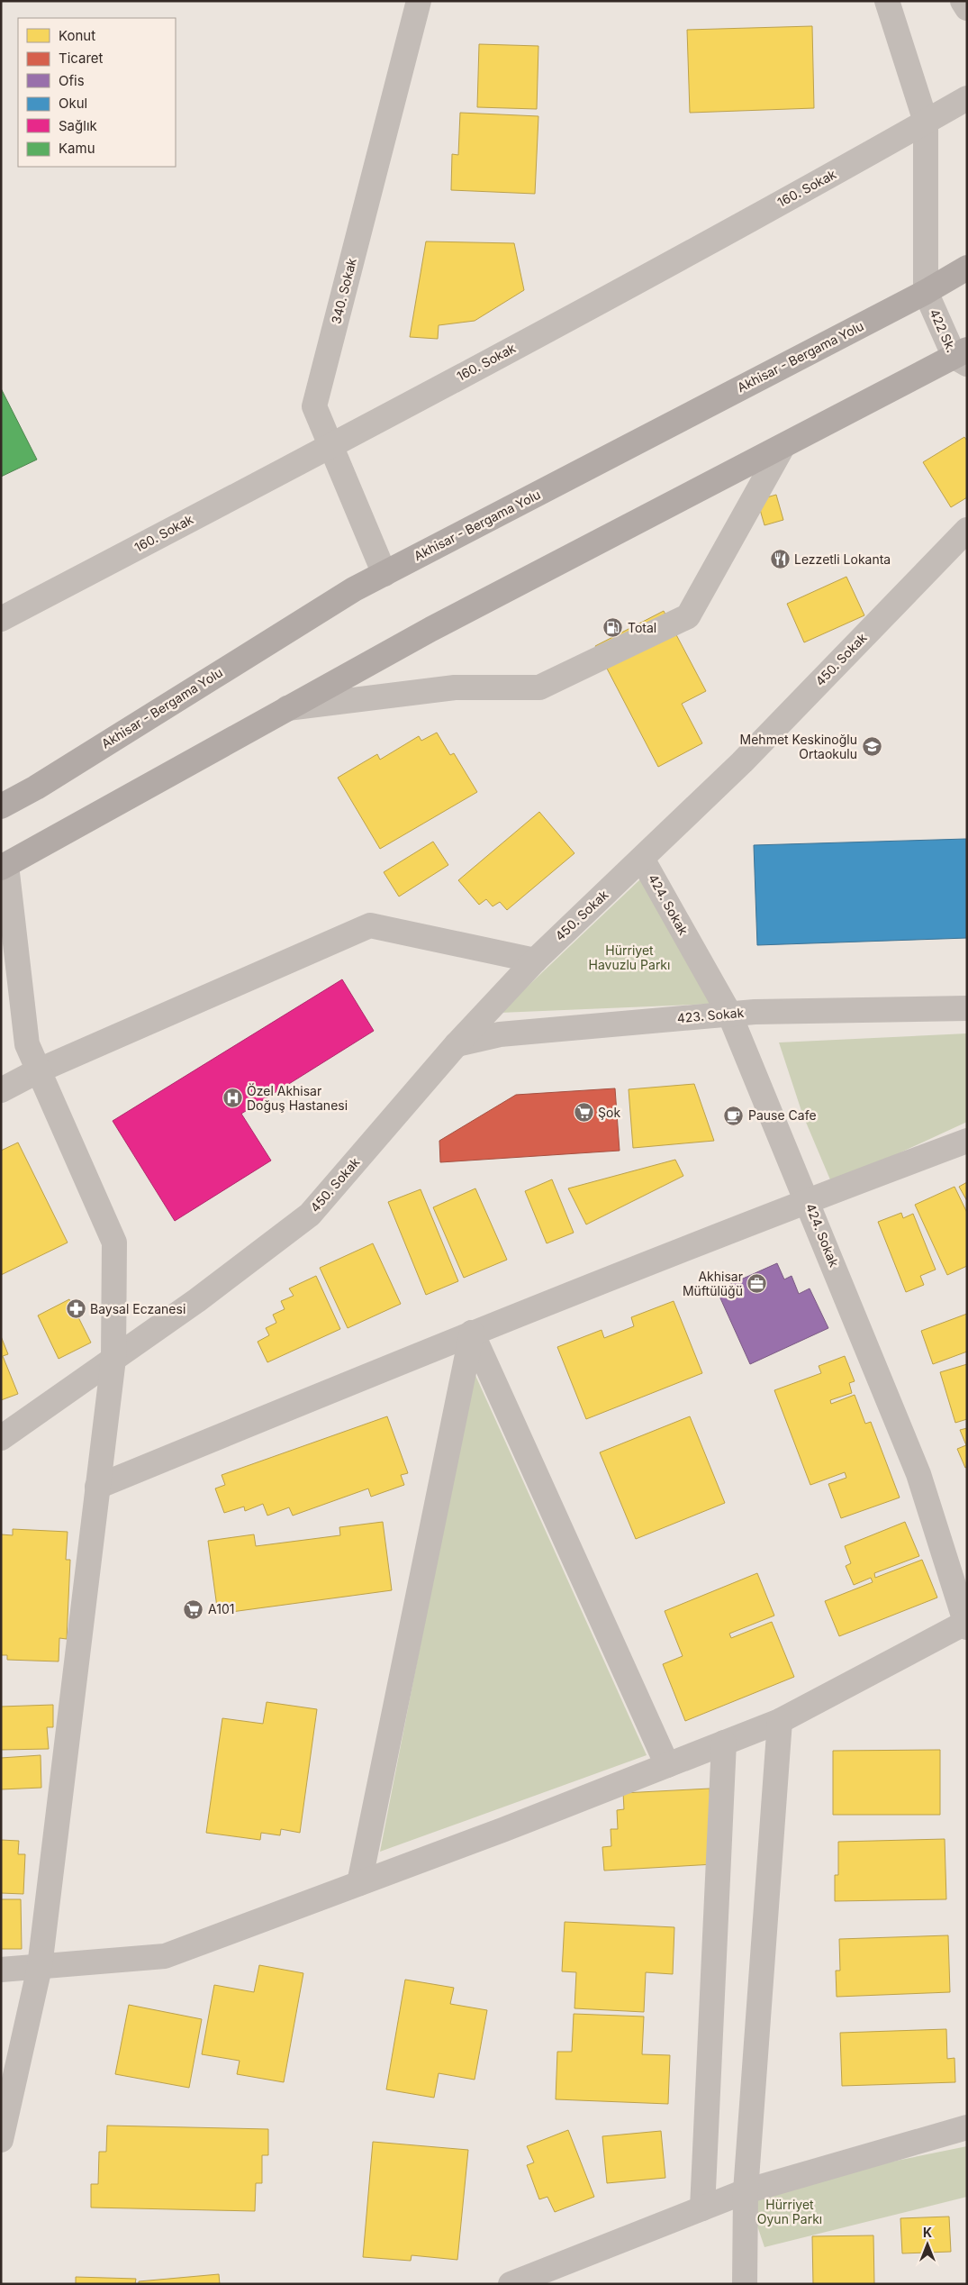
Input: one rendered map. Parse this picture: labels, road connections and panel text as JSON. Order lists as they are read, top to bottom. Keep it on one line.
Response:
{"streets":{"main road":["Akhisar - Bergama Yolu"],"street":["160. Sokak","340. Sokak","422 Sk.","450. Sokak","424. Sokak","423. Sokak"]},"crossings":[["160. Sokak","340. Sokak"],["340. Sokak","Akhisar - Bergama Yolu"],["422 Sk.","Akhisar - Bergama Yolu"],["450. Sokak","424. Sokak"],["450. Sokak","423. Sokak"],["424. Sokak","423. Sokak"]],"parks":["Hürriyet Havuzlu Parkı","Hürriyet Oyun Parkı"],"places":{"restaurant":["Lezzetli Lokanta"],"fuel station":["Total"],"school or university":["Mehmet Keskinoğlu Ortaokulu"],"hospital":["Özel Akhisar Doğuş Hastanesi"],"supermarket":["Şok","A101"],"cafe":["Pause Cafe"],"office":["Akhisar Müftülüğü"],"pharmacy":["Baysal Eczanesi"]},"legend":["Konut","Ticaret","Ofis","Okul","Sağlık","Kamu"],"north":"top"}
